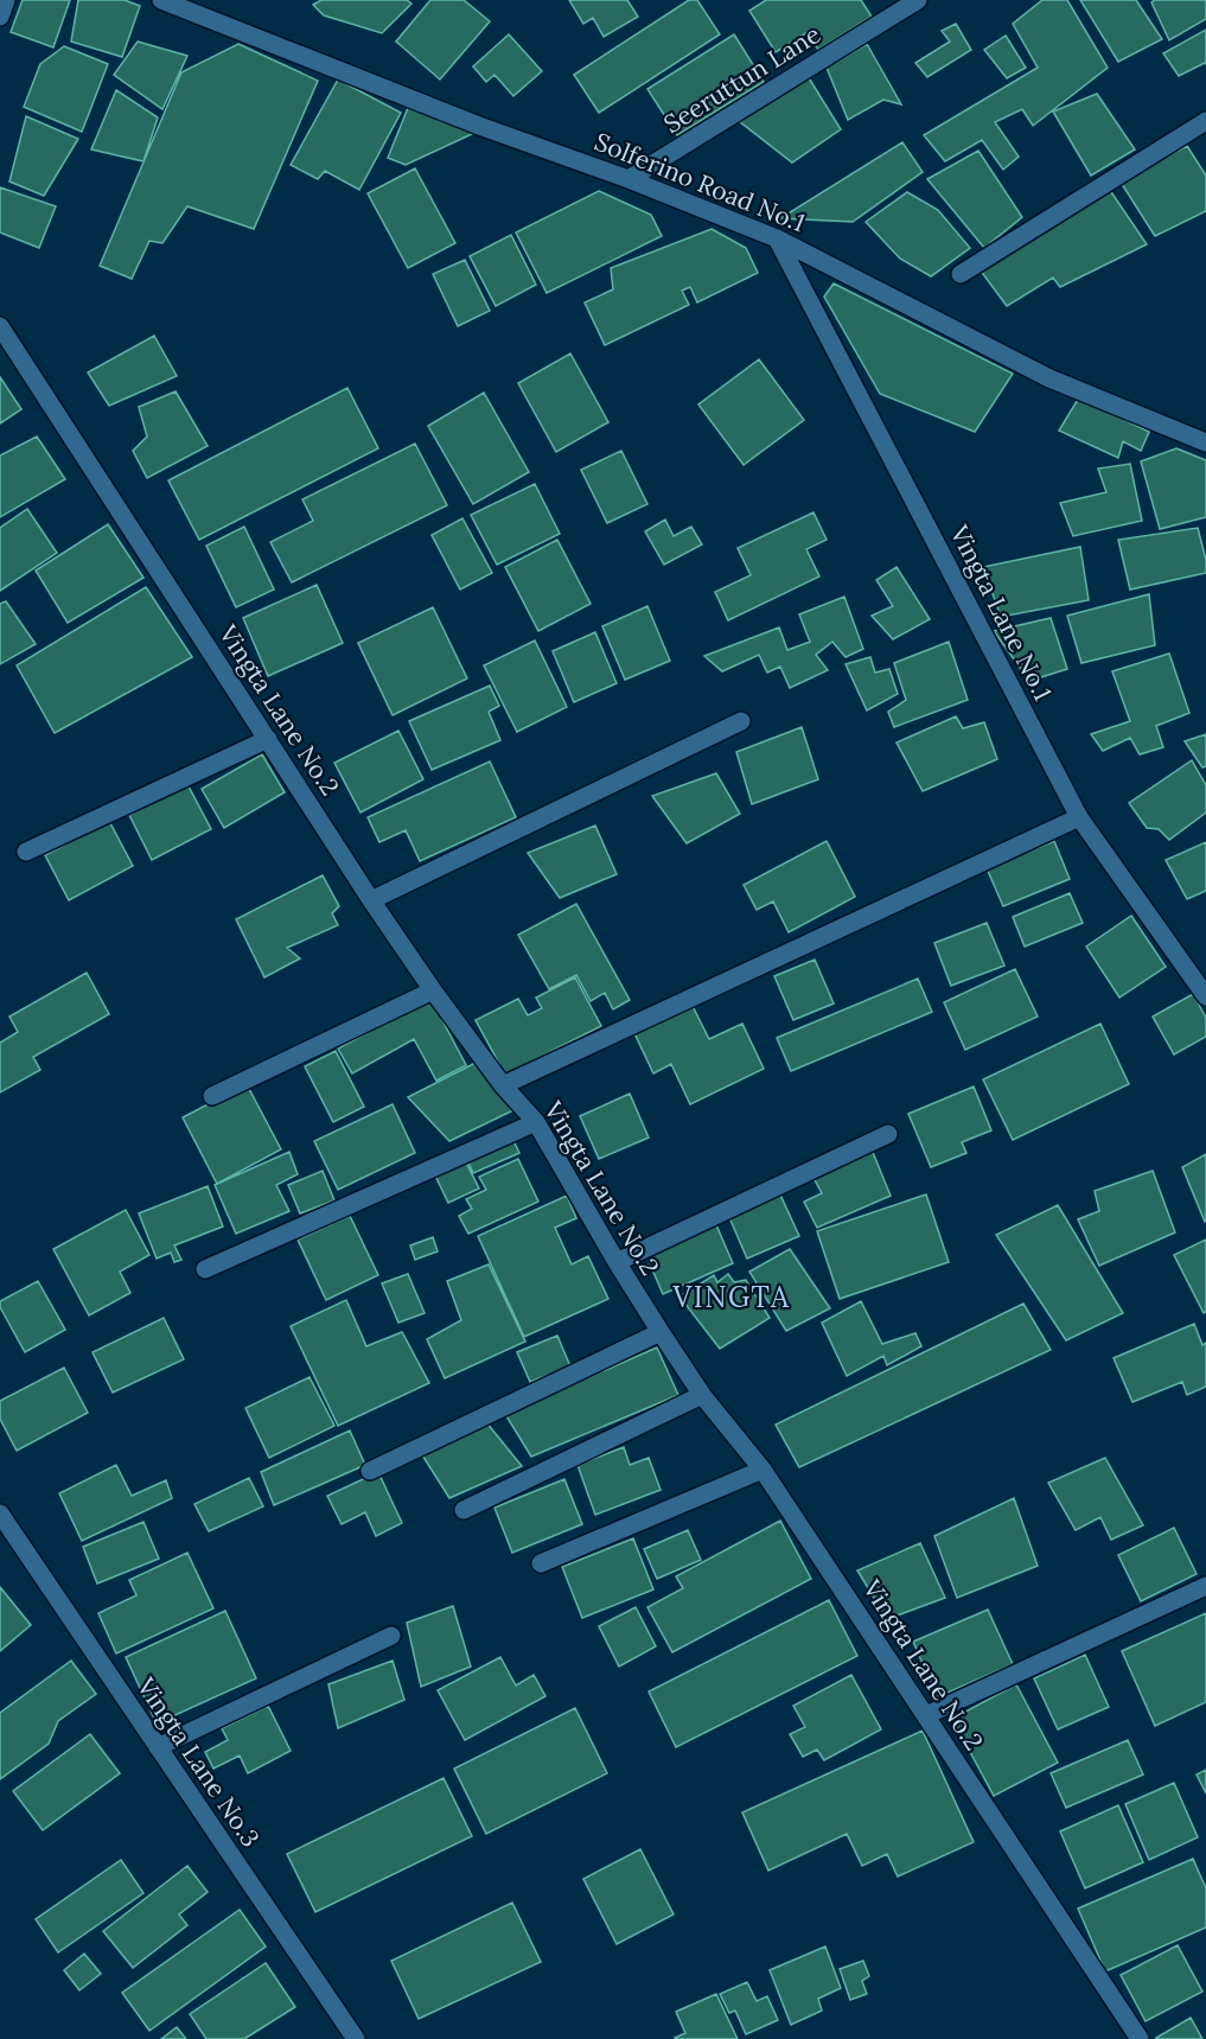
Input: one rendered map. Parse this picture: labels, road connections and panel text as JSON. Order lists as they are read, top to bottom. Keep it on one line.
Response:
{"streets":{"street":["Seeruttun Lane","Solferino Road No.1","Vingta Lane No.1","Vingta Lane No.2","Vingta Lane No.3"]},"crossings":[["Seeruttun Lane","Solferino Road No.1"],["Solferino Road No.1","Vingta Lane No.1"]],"districts":["VINGTA"]}
